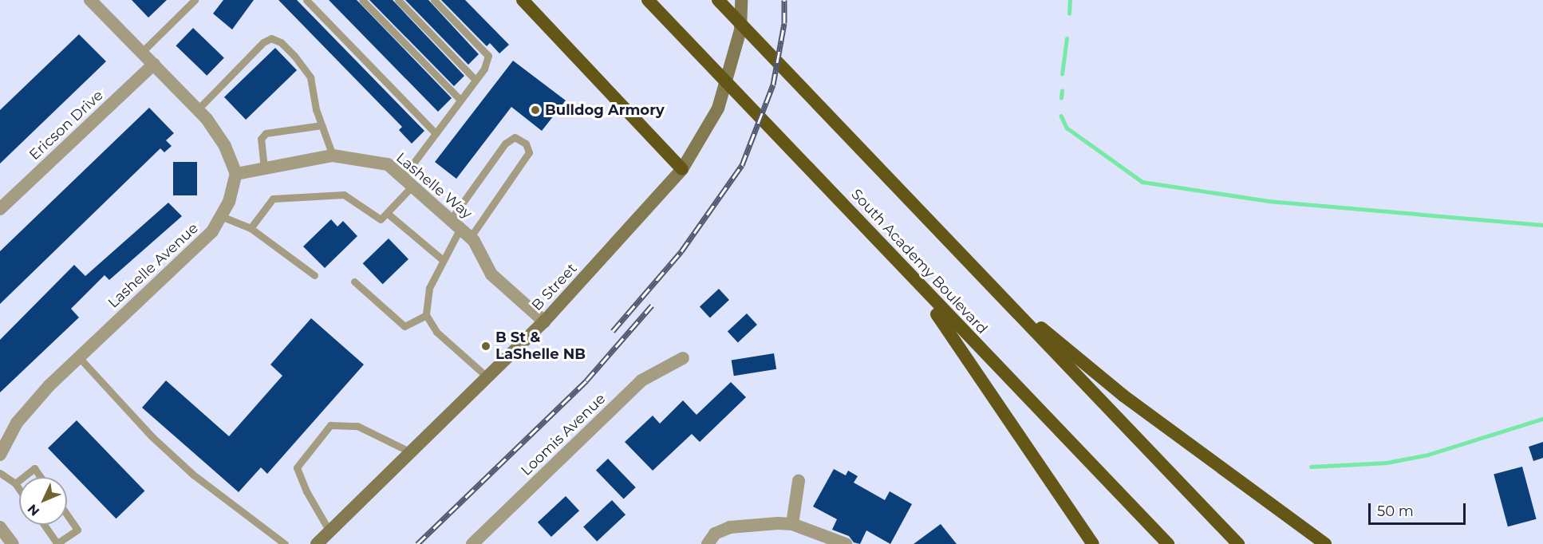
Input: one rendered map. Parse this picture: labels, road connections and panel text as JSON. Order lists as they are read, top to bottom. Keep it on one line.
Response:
{"streets":{"highway":["South Academy Boulevard"],"main road":["B Street"],"street":["Ericson Drive","Lashelle Way","Lashelle Avenue","Loomis Avenue"]},"crossings":[["Lashelle Way","Lashelle Avenue"],["Lashelle Way","B Street"]],"places":["Bulldog Armory","B St & LaShelle NB"],"scale_bar":"50 m","north":"bottom left"}
